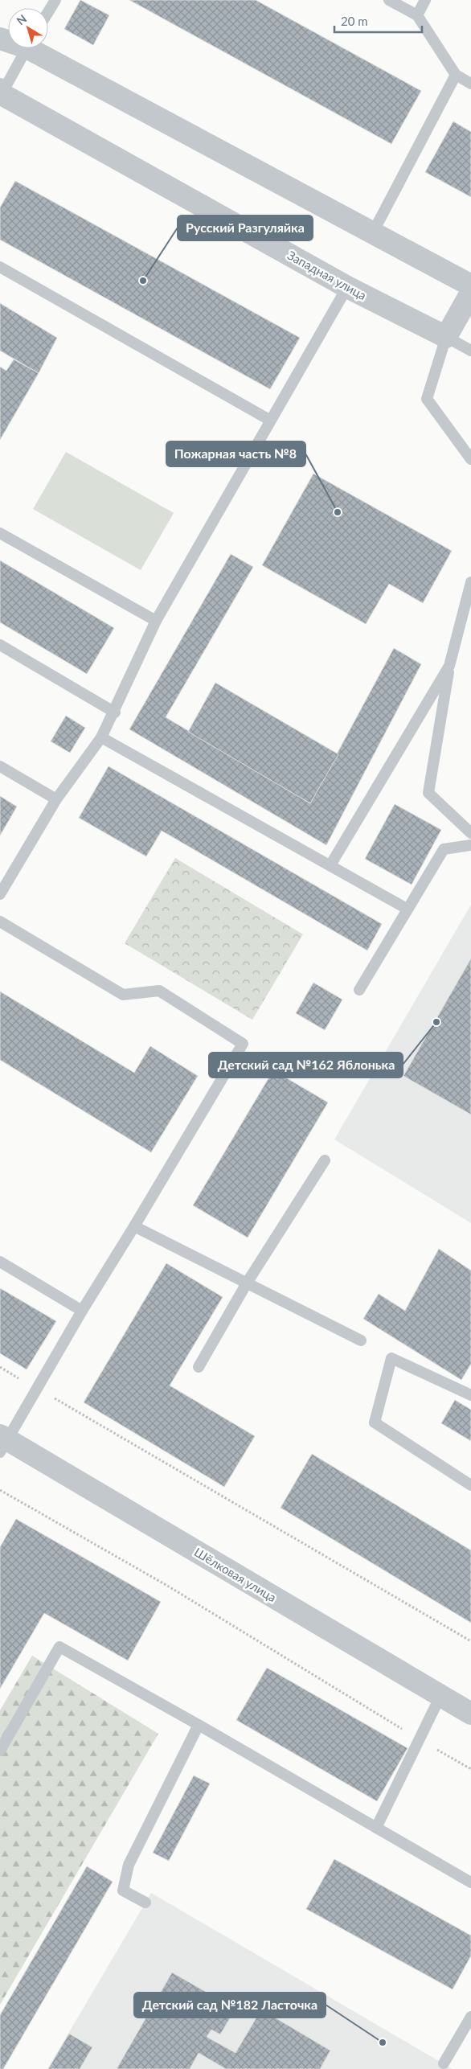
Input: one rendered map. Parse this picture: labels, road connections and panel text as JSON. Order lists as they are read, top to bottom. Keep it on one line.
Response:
{"streets":{"street":["Западная улица","Шёлковая улица"]},"places":["Русский Разгуляйка","Пожарная часть №8","Детский сад №162 Яблонька","Детский сад №182 Ласточка"],"scale_bar":"20 m","north":"top left"}
